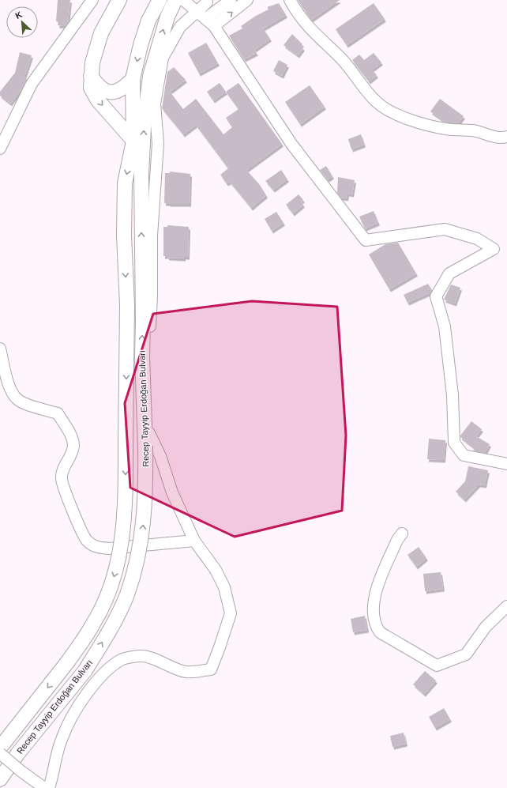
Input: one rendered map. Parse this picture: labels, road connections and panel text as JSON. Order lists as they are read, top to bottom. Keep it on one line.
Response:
{"streets":{"main road":["Recep Tayyip Erdoğan Bulvarı"]},"north":"top left"}
